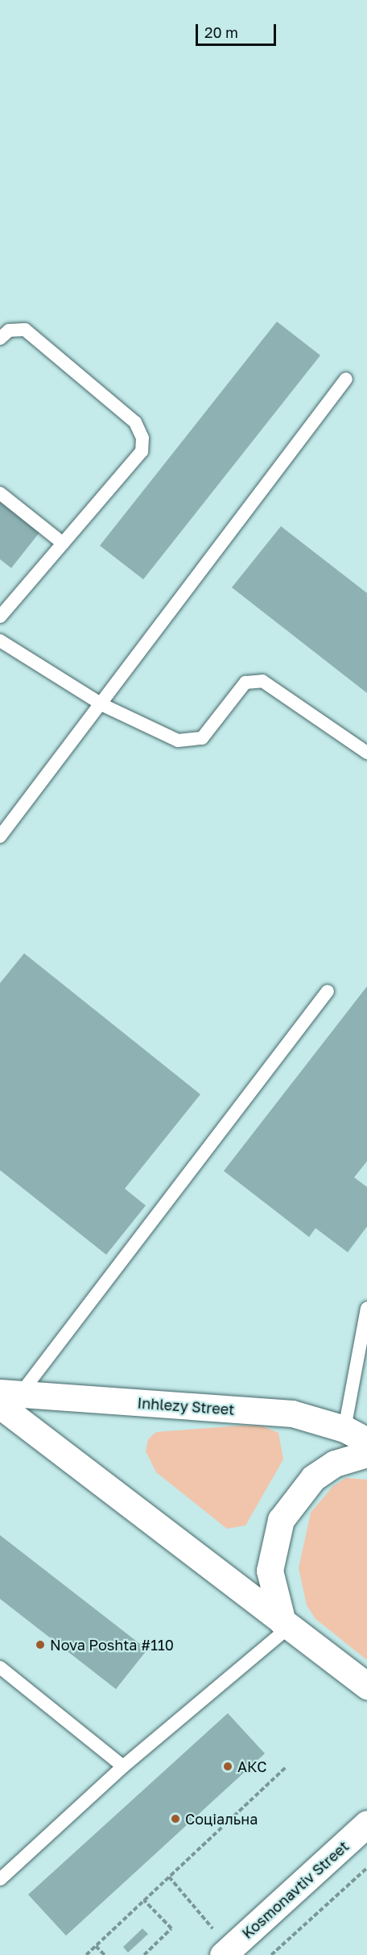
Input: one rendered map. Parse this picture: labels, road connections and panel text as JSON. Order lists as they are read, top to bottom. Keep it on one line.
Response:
{"streets":{"main road":["Inhlezy Street","Kosmonavtiv Street"]},"places":["Nova Poshta #110","АКС","Соціальна"],"scale_bar":"20 m"}
